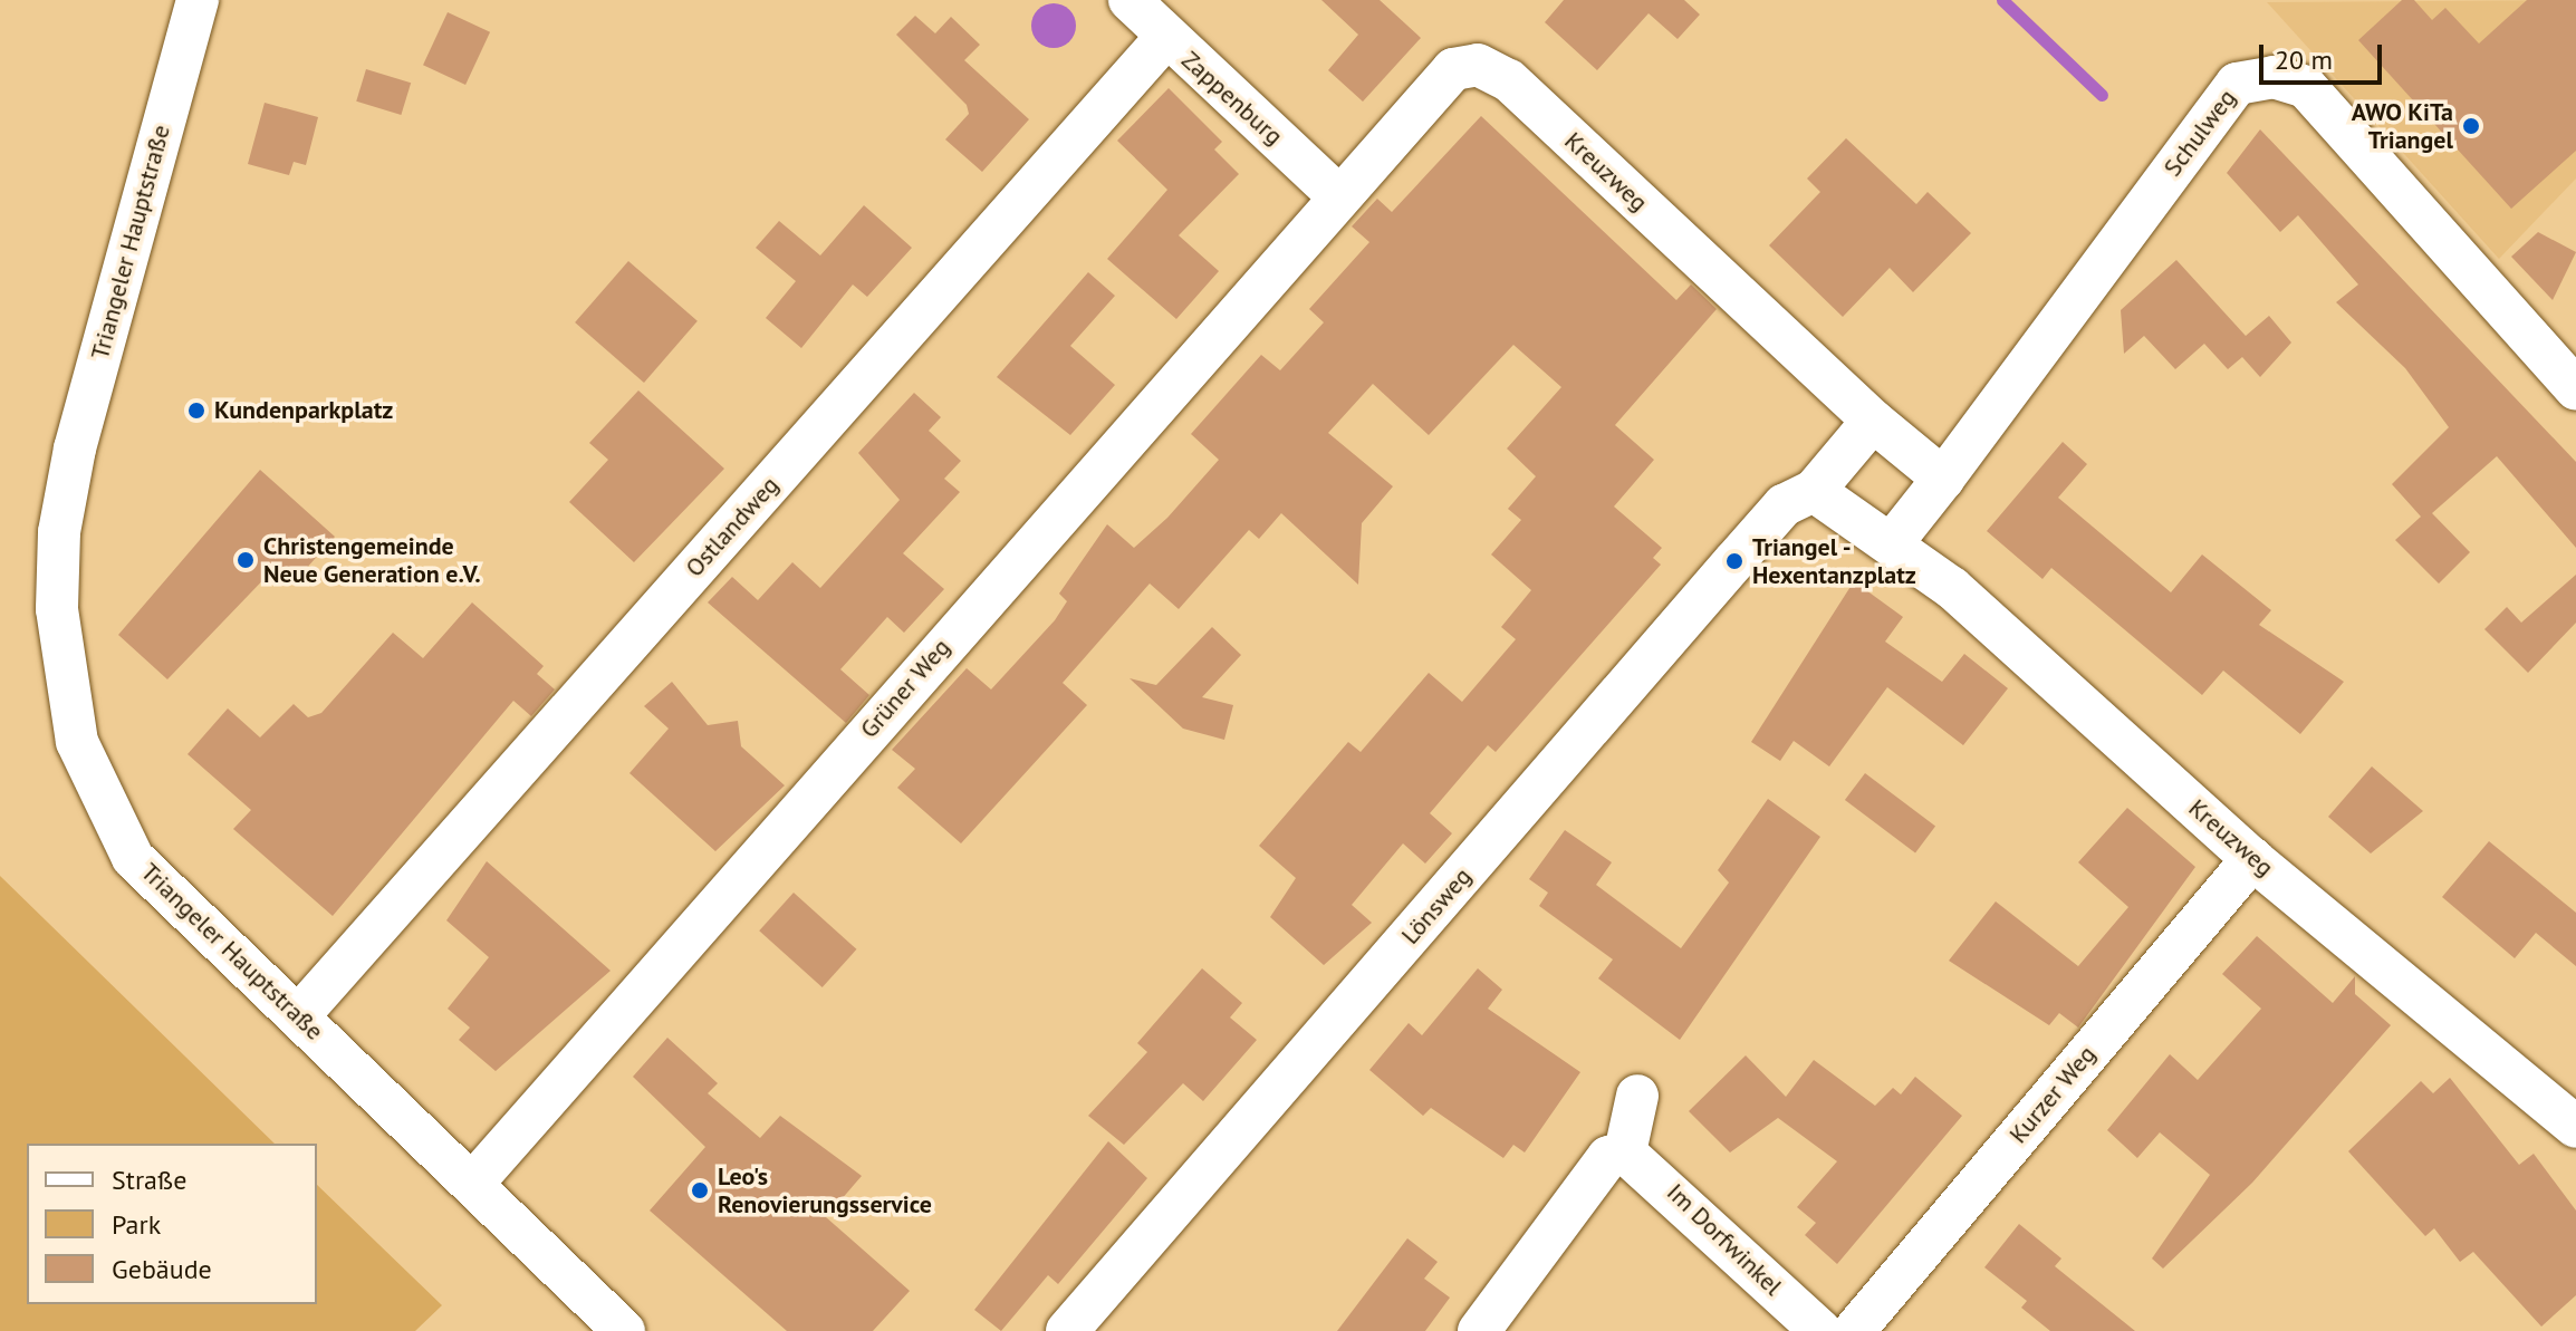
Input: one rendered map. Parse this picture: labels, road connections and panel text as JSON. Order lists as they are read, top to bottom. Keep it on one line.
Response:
{"streets":{"street":["Zappenburg","Schulweg","Kreuzweg","Triangeler Hauptstraße","Ostlandweg","Grüner Weg","Lönsweg","Kurzer Weg","Im Dorfwinkel"]},"crossings":[["Zappenburg","Kreuzweg"],["Zappenburg","Ostlandweg"],["Zappenburg","Grüner Weg"],["Schulweg","Kreuzweg"],["Kreuzweg","Grüner Weg"],["Kreuzweg","Lönsweg"],["Kreuzweg","Kurzer Weg"],["Triangeler Hauptstraße","Ostlandweg"],["Triangeler Hauptstraße","Grüner Weg"]],"places":["AWO KiTa Triangel","Kundenparkplatz","Christengemeinde Neue Generation e.V.","Triangel - Hexentanzplatz","Leo's Renovierungsservice"],"legend":["Straße","Park","Gebäude"],"scale_bar":"20 m"}
